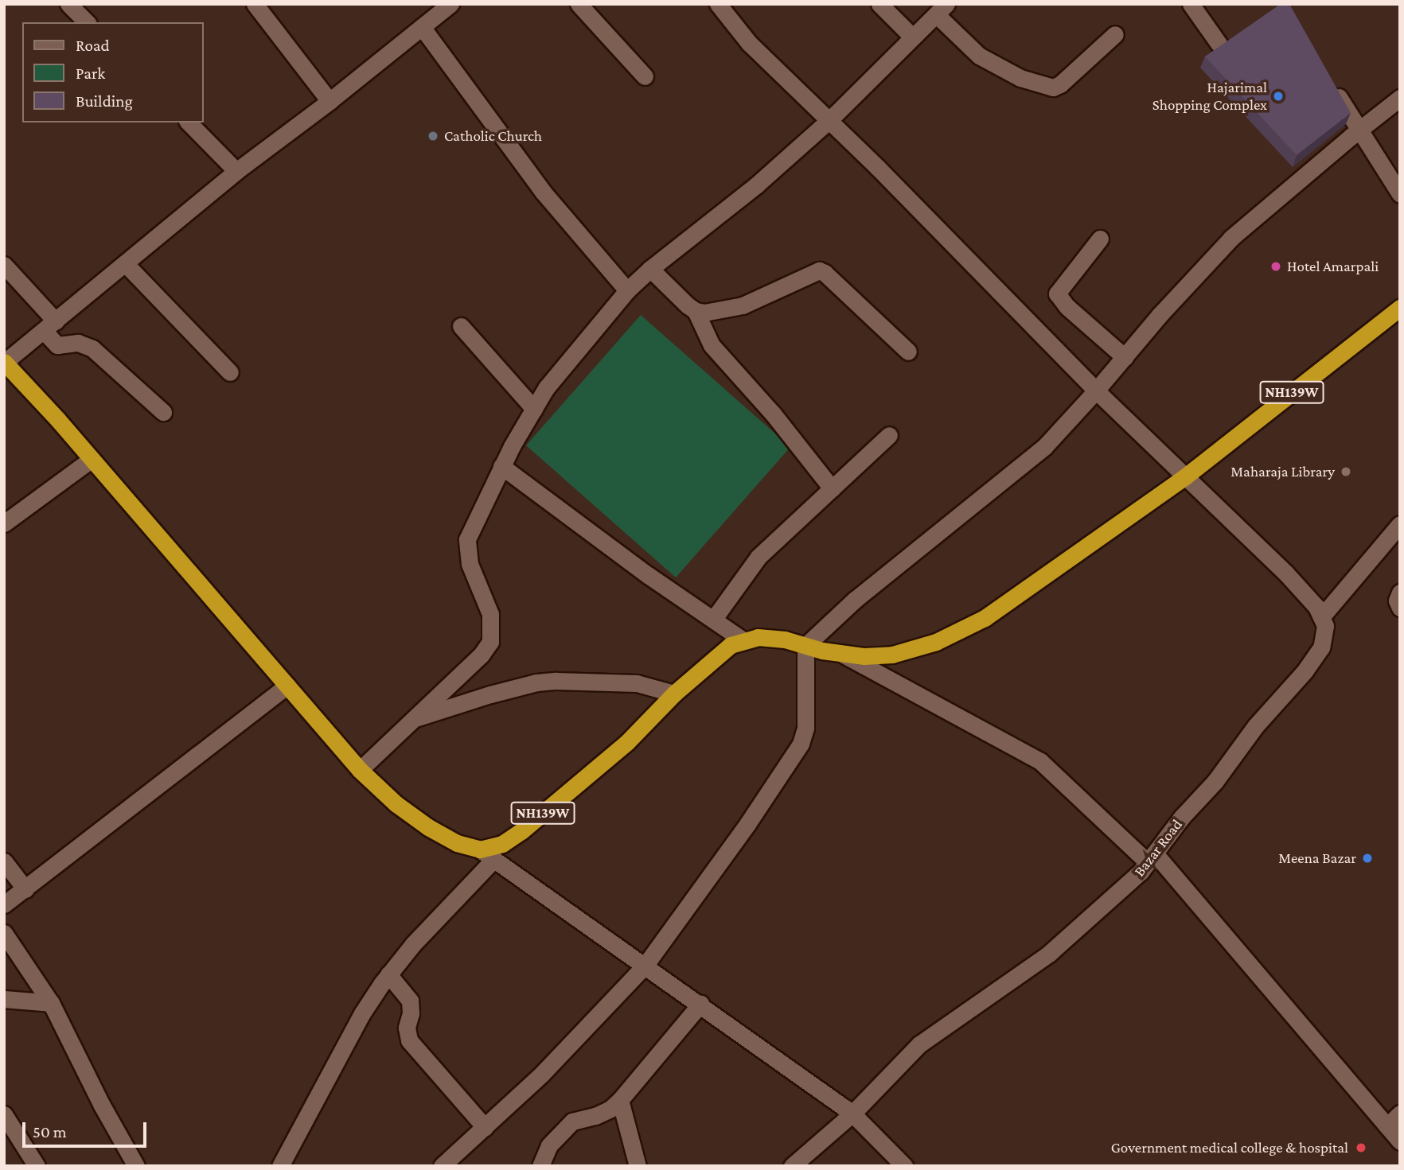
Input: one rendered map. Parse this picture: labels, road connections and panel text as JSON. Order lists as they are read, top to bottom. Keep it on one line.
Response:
{"streets":{"highway":["NH139W"],"street":["Bazar Road"]},"places":["Hajarimal Shopping Complex","Catholic Church","Hotel Amarpali","Maharaja Library","Meena Bazar","Government medical college & hospital"],"legend":["Road","Park","Building"],"scale_bar":"50 m"}
